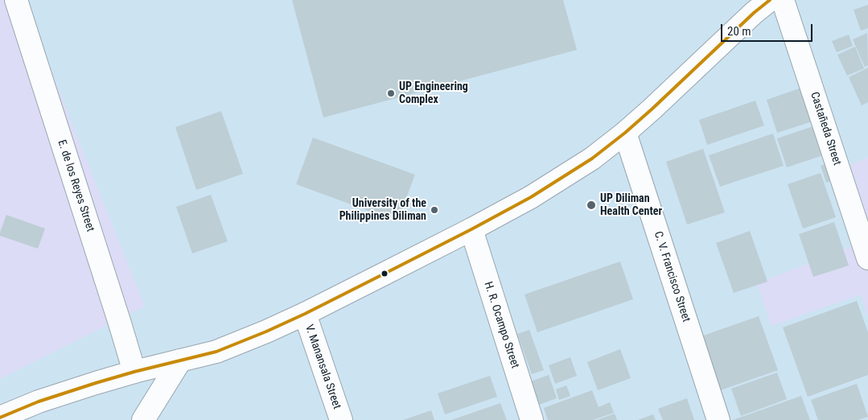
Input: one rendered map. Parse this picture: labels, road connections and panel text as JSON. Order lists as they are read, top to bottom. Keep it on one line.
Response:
{"streets":{"street":["Castañeda Street","E. de los Reyes Street","C. V. Francisco Street","H. R. Ocampo Street","V. Manansala Street"]},"places":["UP Engineering Complex","UP Diliman Health Center","University of the Philippines Diliman"],"scale_bar":"20 m"}
